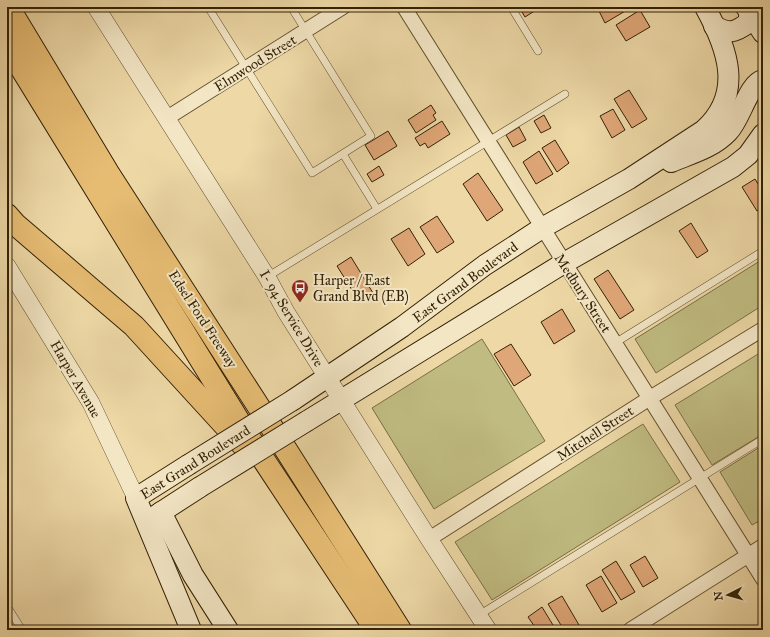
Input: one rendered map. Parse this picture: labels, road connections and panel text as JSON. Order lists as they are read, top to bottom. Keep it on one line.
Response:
{"streets":{"highway":["Edsel Ford Freeway"],"main road":["East Grand Boulevard"],"street":["Elmwood Street","Medbury Street","I- 94 Service Drive","Harper Avenue","Mitchell Street"]},"crossings":[["Elmwood Street","I- 94 Service Drive"],["East Grand Boulevard","Medbury Street"],["East Grand Boulevard","I- 94 Service Drive"],["East Grand Boulevard","Harper Avenue"],["Medbury Street","Mitchell Street"],["I- 94 Service Drive","Mitchell Street"]],"places":{"bus stop":["Harper / East Grand Blvd (EB)"]},"north":"left"}
